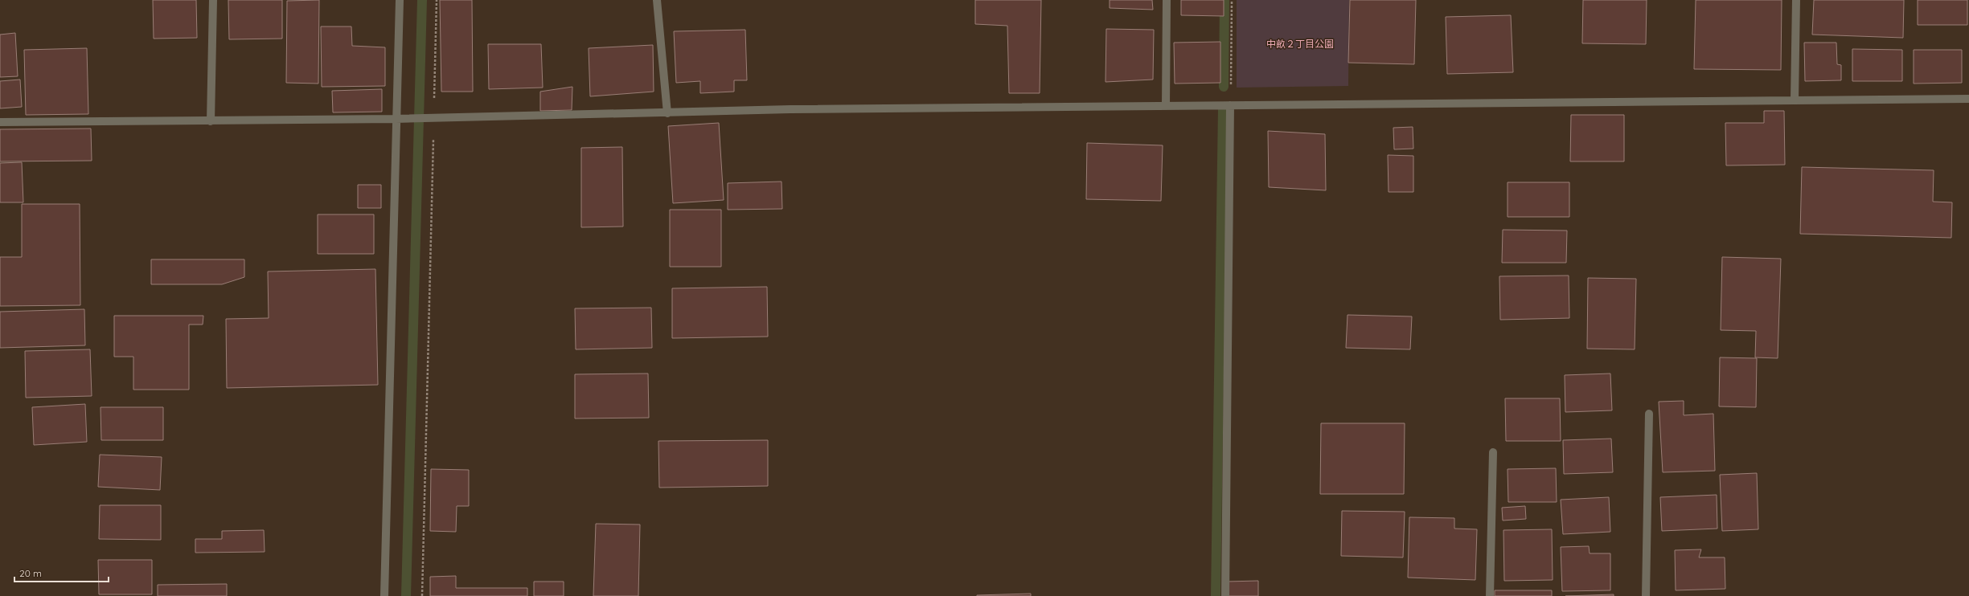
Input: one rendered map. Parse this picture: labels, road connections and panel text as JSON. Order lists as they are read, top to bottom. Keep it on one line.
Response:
{"parks":["中畝２丁目公園"],"scale_bar":"20 m"}
